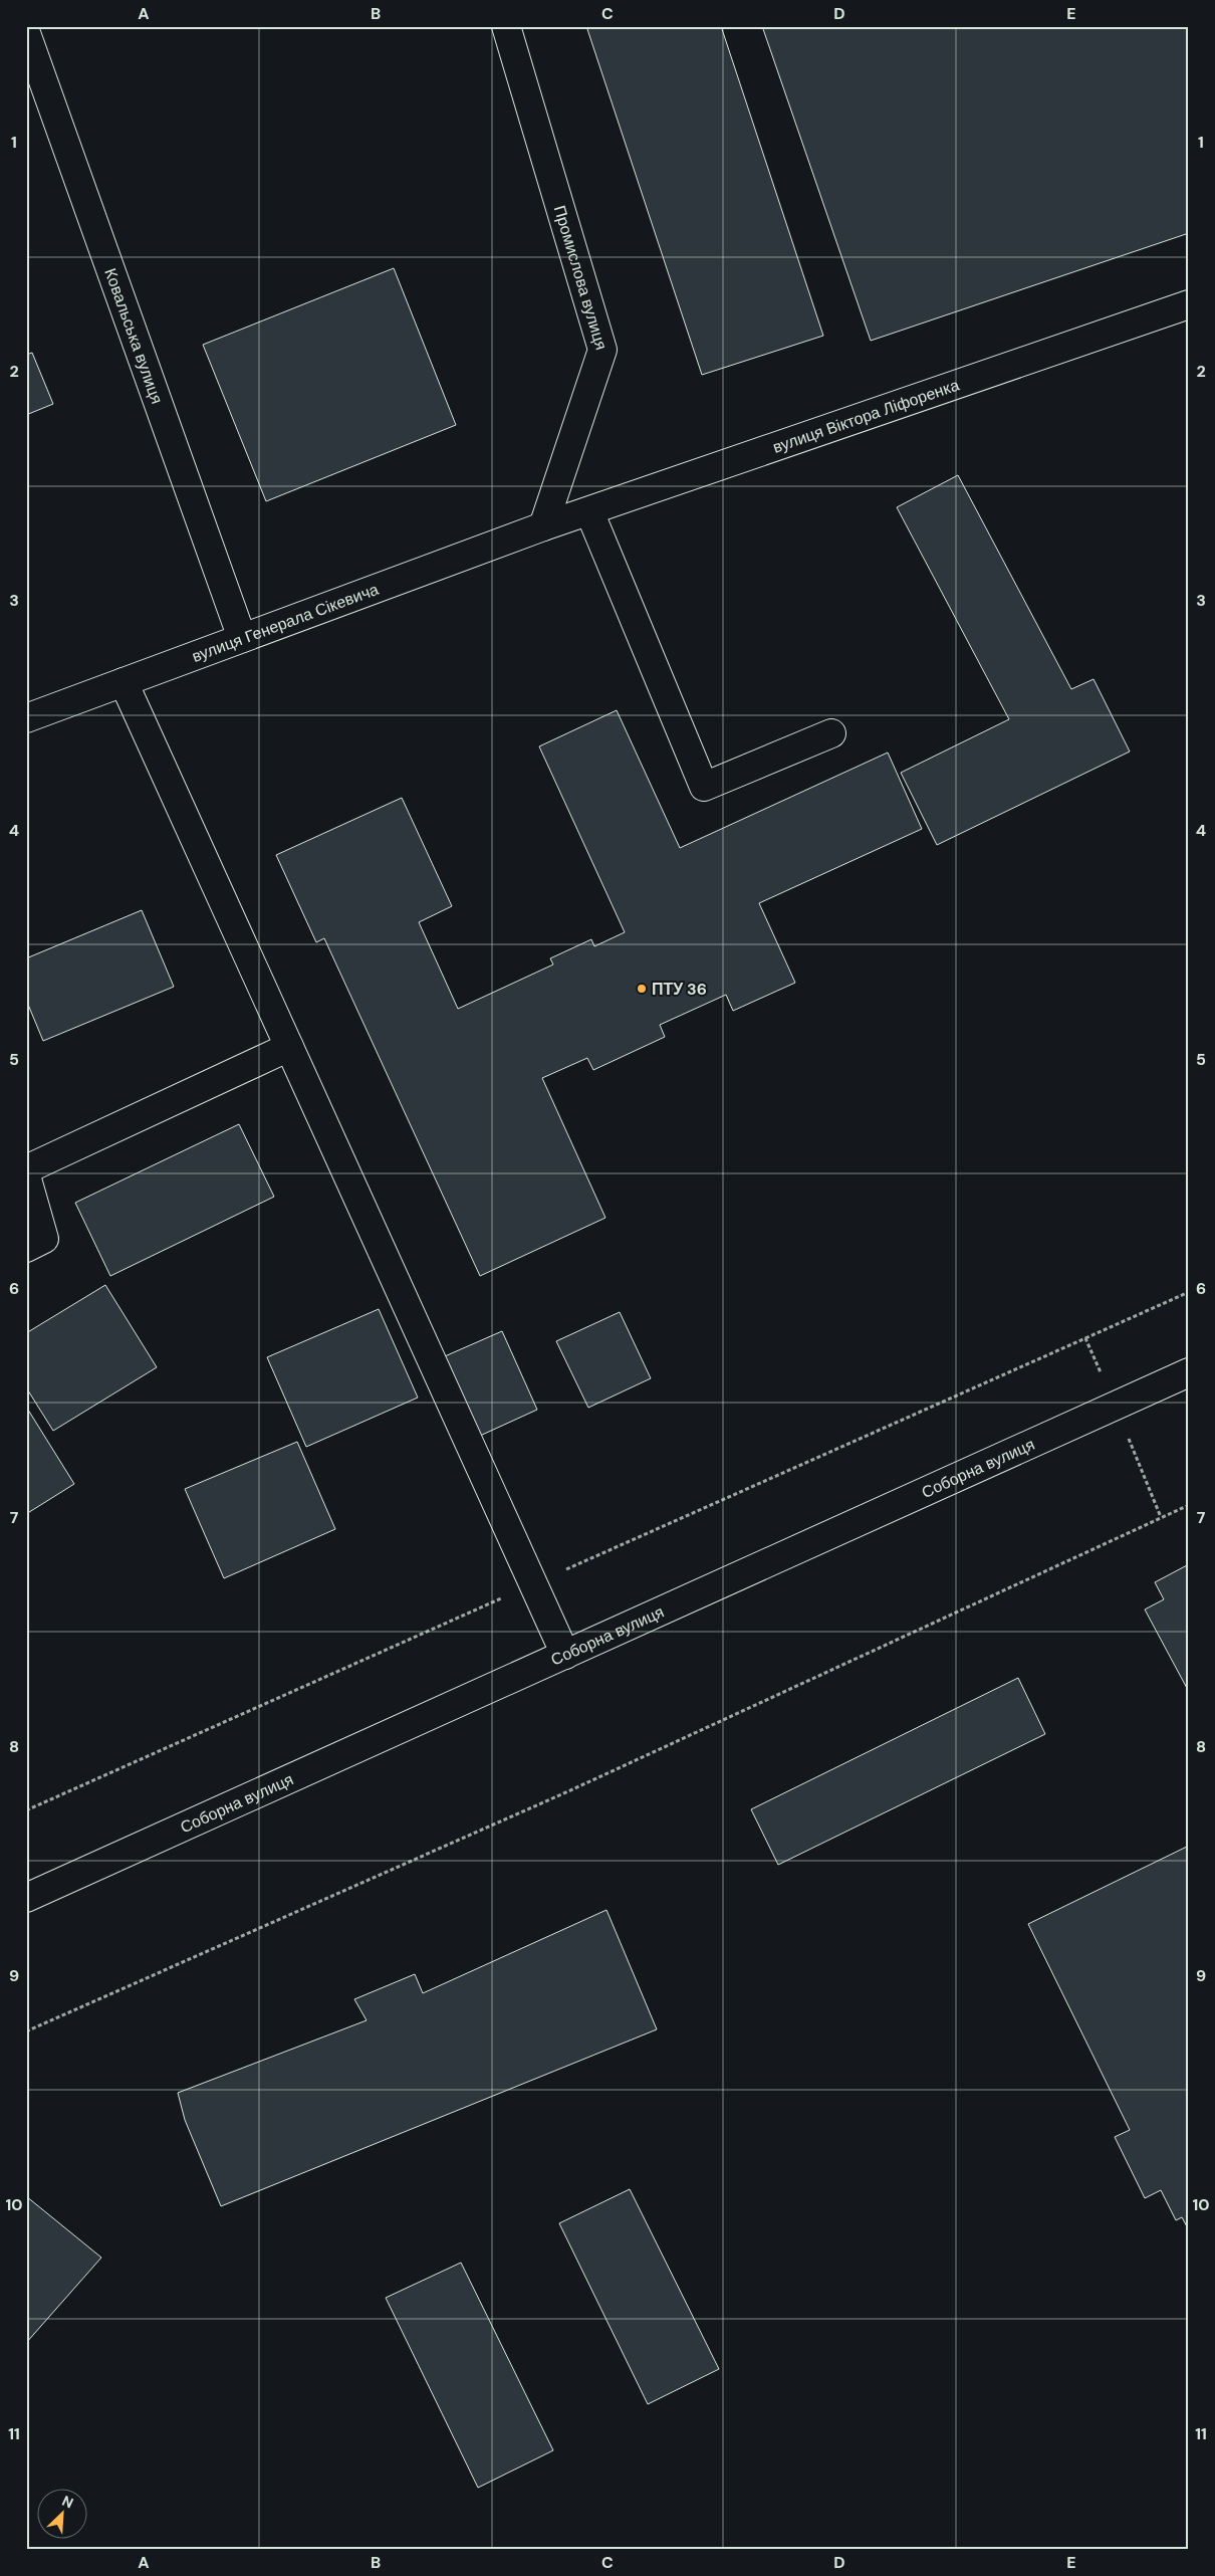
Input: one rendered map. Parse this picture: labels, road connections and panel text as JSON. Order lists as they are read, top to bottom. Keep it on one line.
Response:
{"streets":{"street":["Промислова вулиця","Ковальська вулиця","вулиця Віктора Ліфоренка","вулиця Генерала Сікевича","Соборна вулиця"]},"crossings":[["Промислова вулиця","вулиця Віктора Ліфоренка"],["Промислова вулиця","вулиця Генерала Сікевича"],["Ковальська вулиця","вулиця Генерала Сікевича"],["вулиця Віктора Ліфоренка","вулиця Генерала Сікевича"]],"places":["ПТУ 36"],"north":"top right","grid":{"columns":["A","B","C","D","E"],"rows":["1","2","3","4","5","6","7","8","9","10","11"]}}
